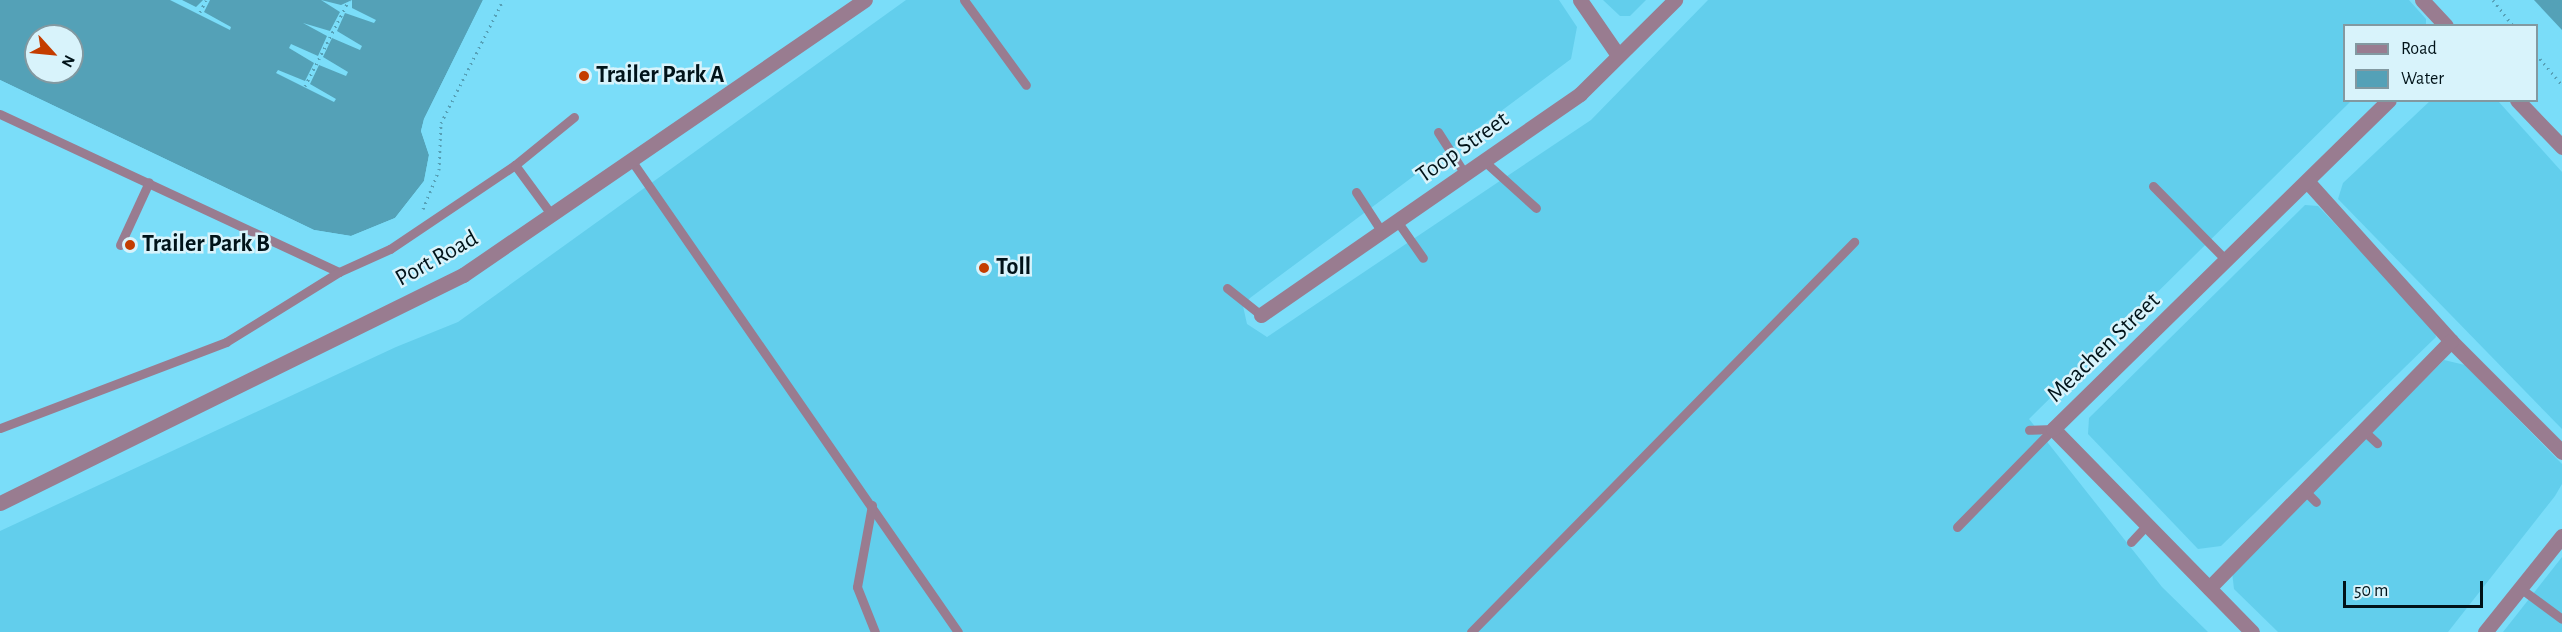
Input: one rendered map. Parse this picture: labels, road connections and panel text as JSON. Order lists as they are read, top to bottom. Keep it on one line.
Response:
{"streets":{"street":["Toop Street","Port Road","Meachen Street"]},"places":["Trailer Park A","Trailer Park B","Toll"],"legend":["Road","Water"],"scale_bar":"50 m","north":"bottom right"}
